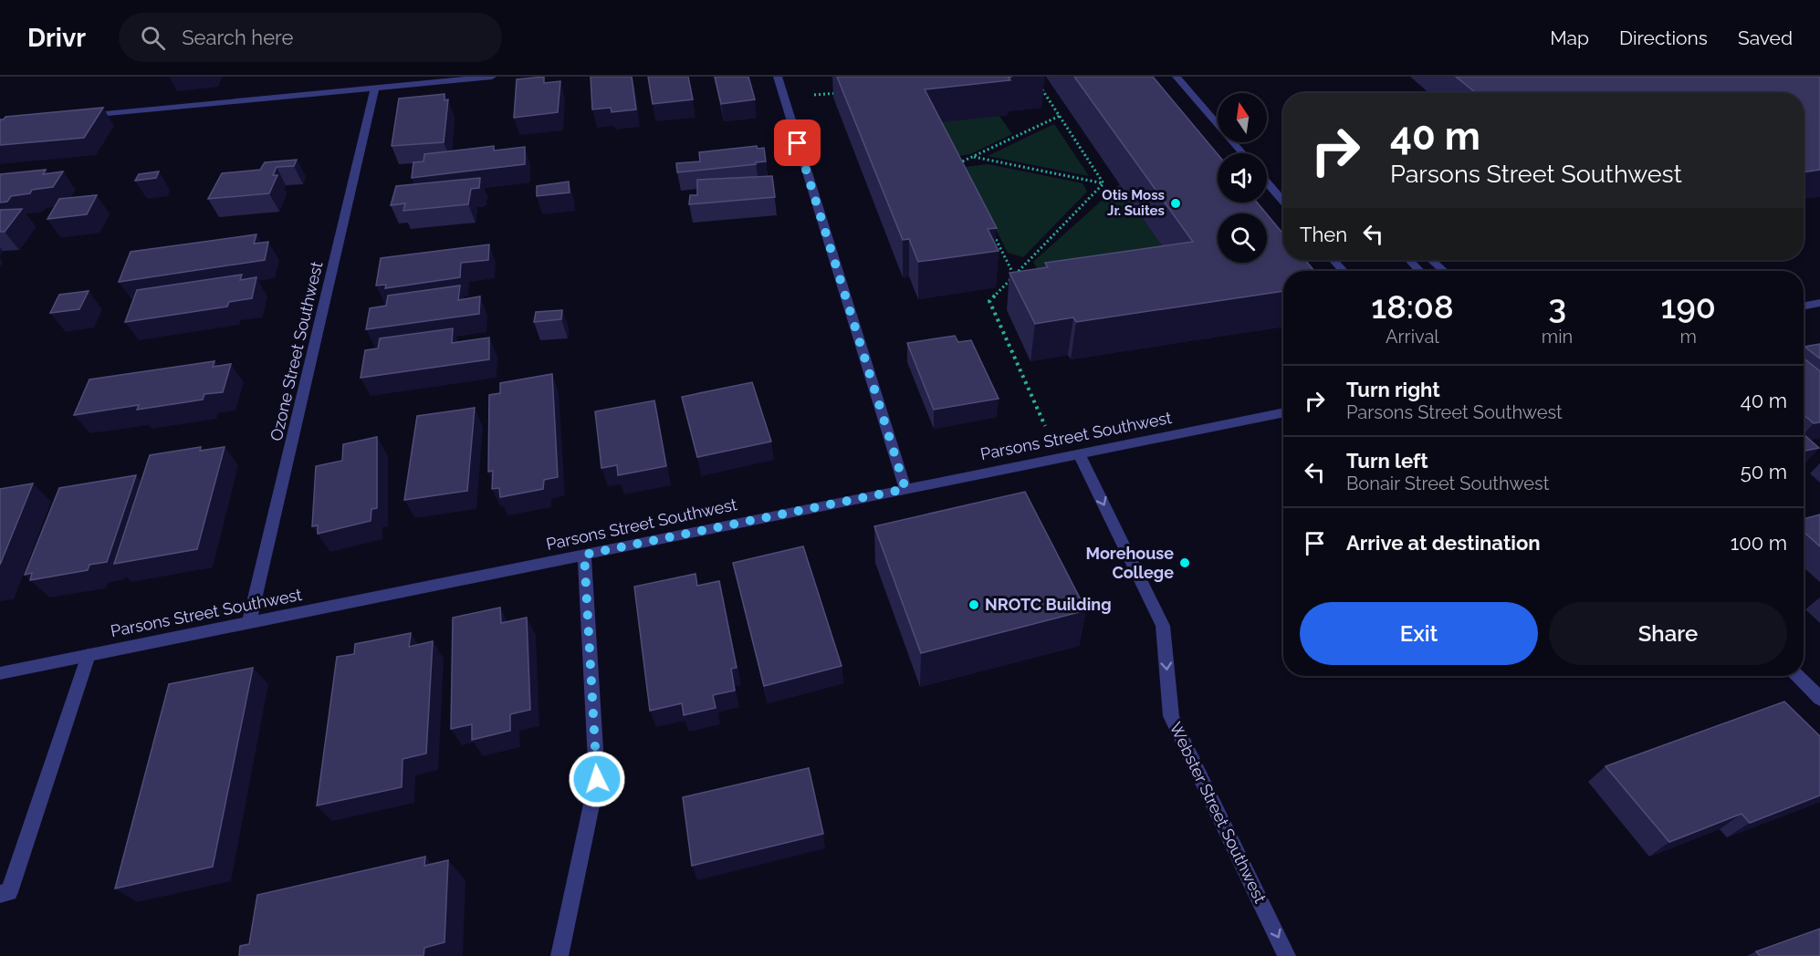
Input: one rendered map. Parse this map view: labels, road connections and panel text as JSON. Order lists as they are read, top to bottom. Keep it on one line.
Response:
{"streets":{"street":["Ozone Street Southwest","Parsons Street Southwest","Webster Street Southwest"]},"crossings":[["Ozone Street Southwest","Parsons Street Southwest"],["Parsons Street Southwest","Webster Street Southwest"]],"one_way":["Webster Street Southwest"],"places":["Otis Moss Jr. Suites","Morehouse College","NROTC Building"],"north":"top","page":{"header":"Drivr","search":"Search here","nav":["Map","Directions","Saved"],"turn":["40 m","Parsons Street Southwest"],"then":"Then","eta":["18:08","Arrival","3","min","190","m"],"list":[{"name":"Turn right","note":"Parsons Street Southwest","value":"40 m"},{"name":"Turn left","note":"Bonair Street Southwest","value":"50 m"},{"name":"Arrive at destination","value":"100 m"}],"buttons":["Exit","Share"]}}
